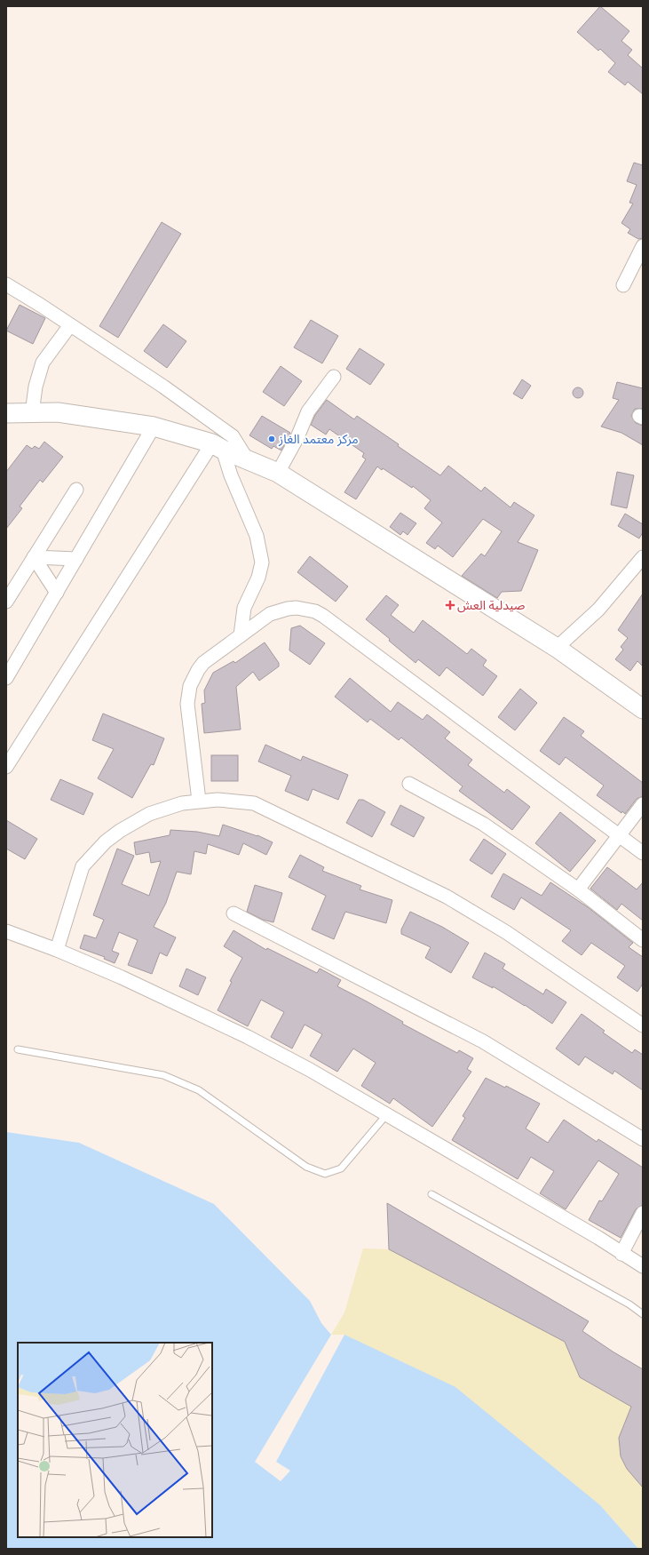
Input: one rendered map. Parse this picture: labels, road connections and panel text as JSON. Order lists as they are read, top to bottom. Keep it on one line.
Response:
{"places":{"other":["مركز معتمد الغاز"],"health":["صيدلية العش"]}}
